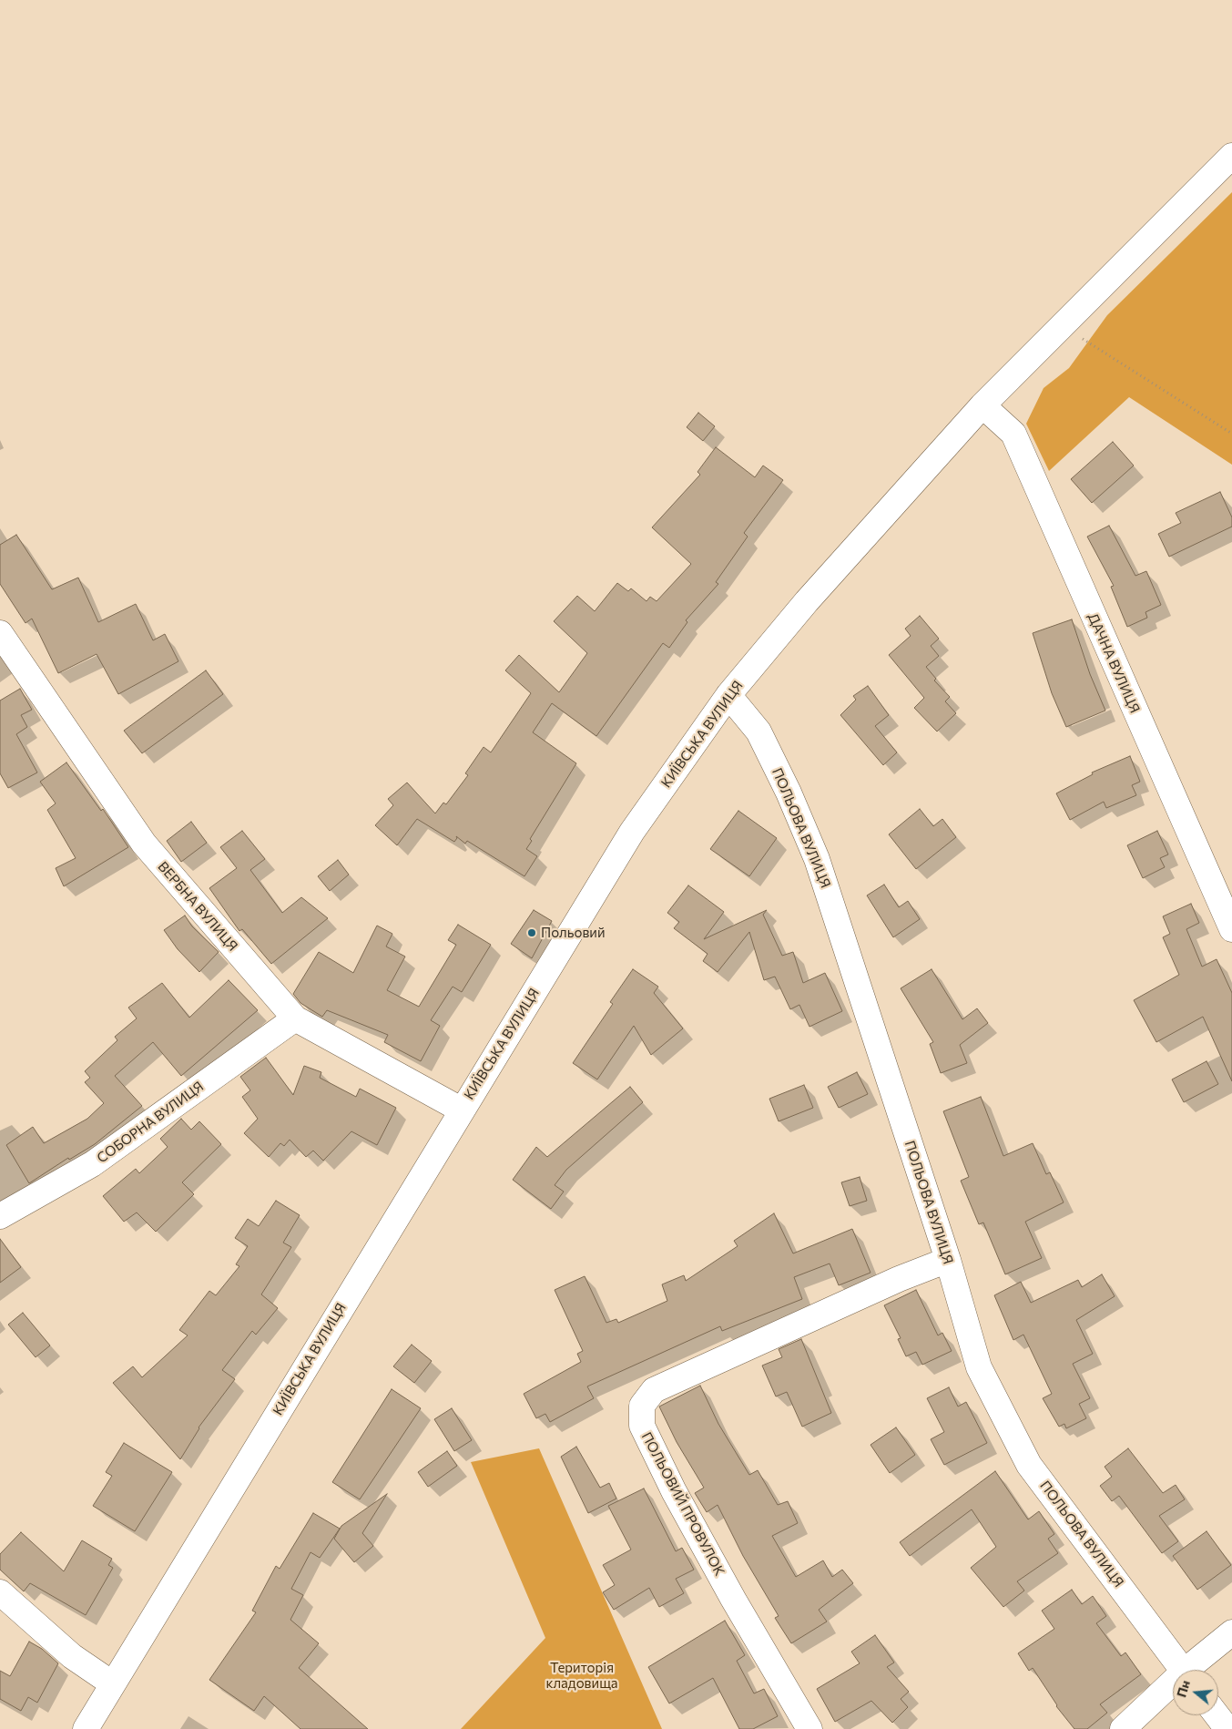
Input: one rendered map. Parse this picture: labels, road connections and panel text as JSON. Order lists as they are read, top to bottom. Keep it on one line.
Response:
{"streets":{"street":["ДАЧНА ВУЛИЦЯ","КИЇВСЬКА ВУЛИЦЯ","ПОЛЬОВА ВУЛИЦЯ","ВЕРБНА ВУЛИЦЯ","СОБОРНА ВУЛИЦЯ","ПОЛЬОВИЙ ПРОВУЛОК"]},"crossings":[["ДАЧНА ВУЛИЦЯ","КИЇВСЬКА ВУЛИЦЯ"],["КИЇВСЬКА ВУЛИЦЯ","ПОЛЬОВА ВУЛИЦЯ"],["КИЇВСЬКА ВУЛИЦЯ","ВЕРБНА ВУЛИЦЯ"],["ПОЛЬОВА ВУЛИЦЯ","ПОЛЬОВИЙ ПРОВУЛОК"],["ВЕРБНА ВУЛИЦЯ","СОБОРНА ВУЛИЦЯ"]],"parks":["Територія кладовища"],"places":["Польовий"],"north":"left"}
